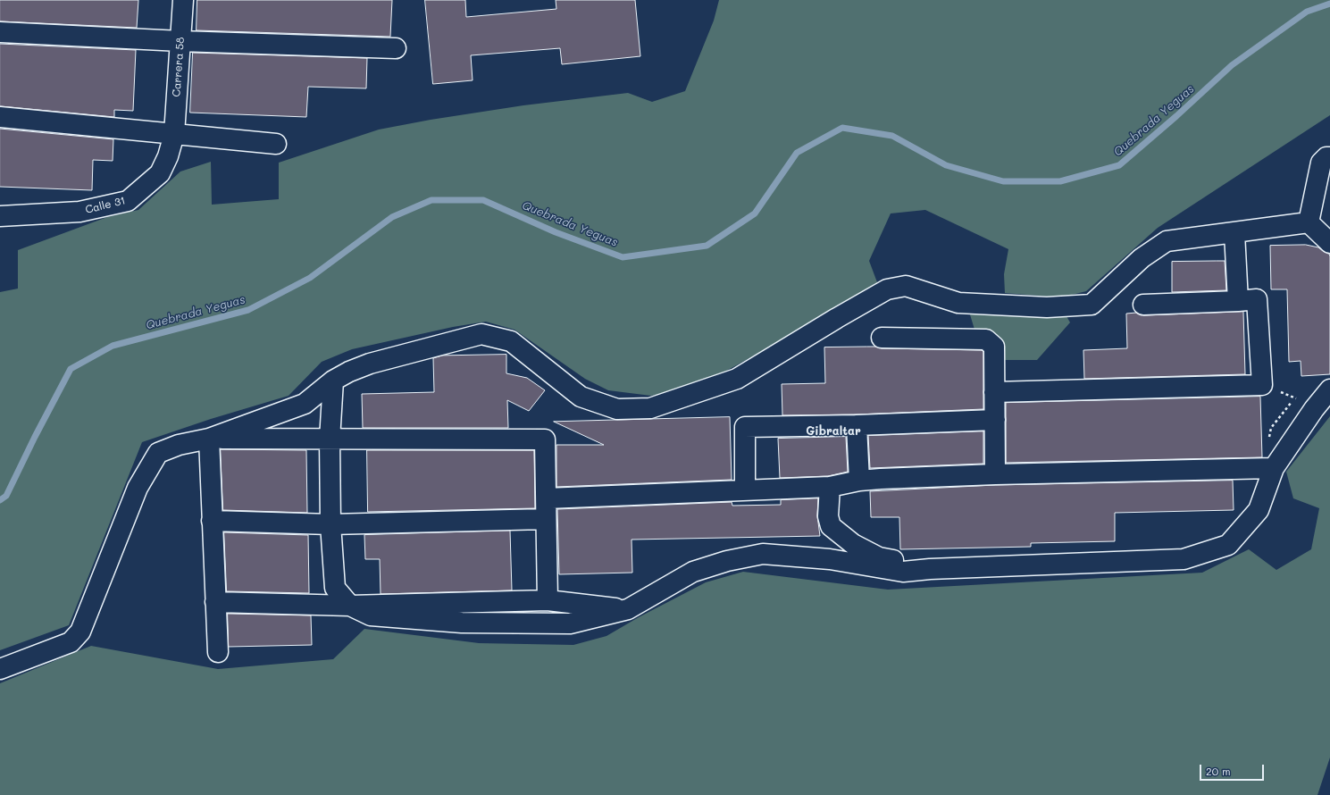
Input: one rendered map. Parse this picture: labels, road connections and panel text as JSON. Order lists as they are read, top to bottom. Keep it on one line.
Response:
{"streets":{"street":["Carrera 58","Calle 31"]},"crossings":[["Carrera 58","Calle 31"]],"districts":["Gibraltar"],"water":["Quebrada Yeguas"],"scale_bar":"20 m"}
